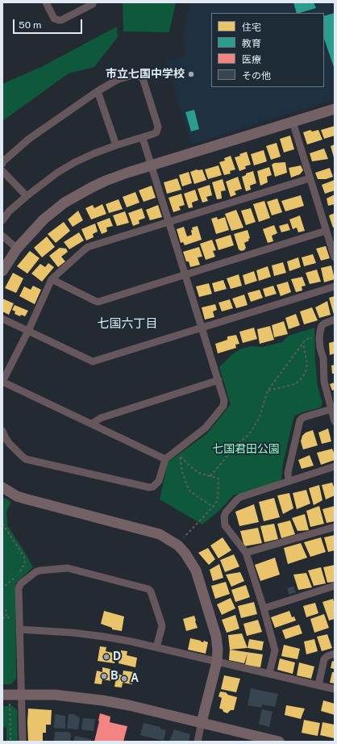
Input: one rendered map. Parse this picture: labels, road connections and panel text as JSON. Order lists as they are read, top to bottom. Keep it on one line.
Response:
{"districts":["七国六丁目"],"parks":["七国君田公園"],"places":["市立七国中学校","D","B","A"],"legend":["住宅","教育","医療","その他"],"scale_bar":"50 m"}
